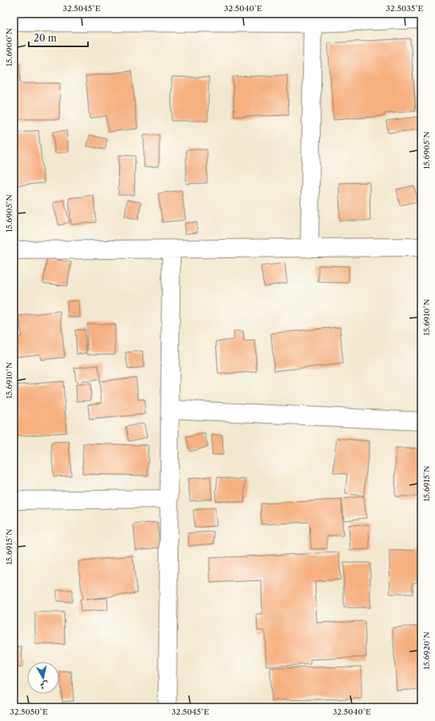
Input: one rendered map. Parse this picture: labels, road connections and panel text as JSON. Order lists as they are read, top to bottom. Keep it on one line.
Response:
{"scale_bar":"20 m","north":"bottom","coordinates":["32.5045°E","32.5040°E","32.5035°E","15.6900°N","15.6905°N","15.6910°N","15.6915°N","15.6920°N","32.5050°E"]}
